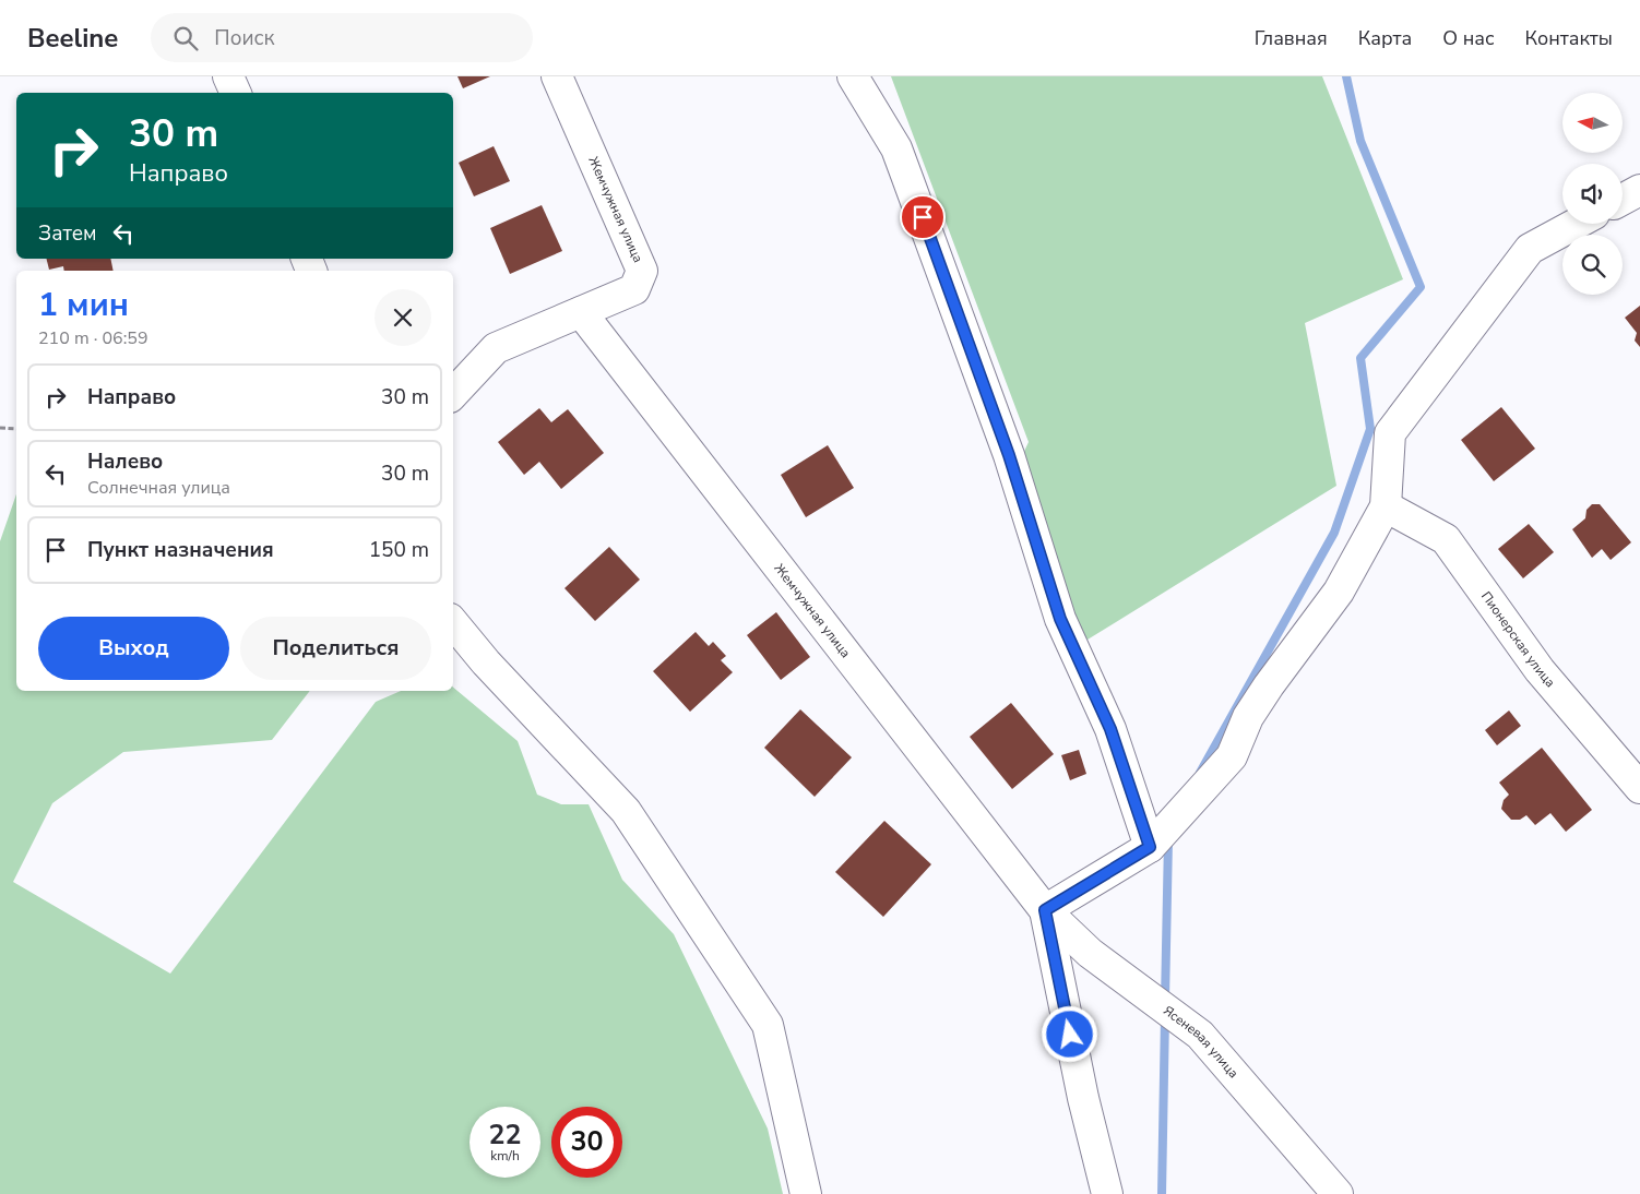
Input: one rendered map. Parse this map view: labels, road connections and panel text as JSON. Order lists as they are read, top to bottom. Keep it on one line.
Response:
{"streets":{"street":["Жемчужная улица","Пионерская улица","Ясеневая улица"]},"crossings":[["Жемчужная улица","Ясеневая улица"]],"north":"left","page":{"header":"Beeline","search":"Поиск","nav":["Главная","Карта","О нас","Контакты"],"turn":["30 m","Направо"],"then":"Затем","heading":["1 мин","210 m · 06:59"],"list":[{"name":"Направо","value":"30 m"},{"name":"Налево","note":"Солнечная улица","value":"30 m"},{"name":"Пункт назначения","value":"150 m"}],"buttons":["Выход","Поделиться"],"speed":"22 km/h","limit":"30"}}
